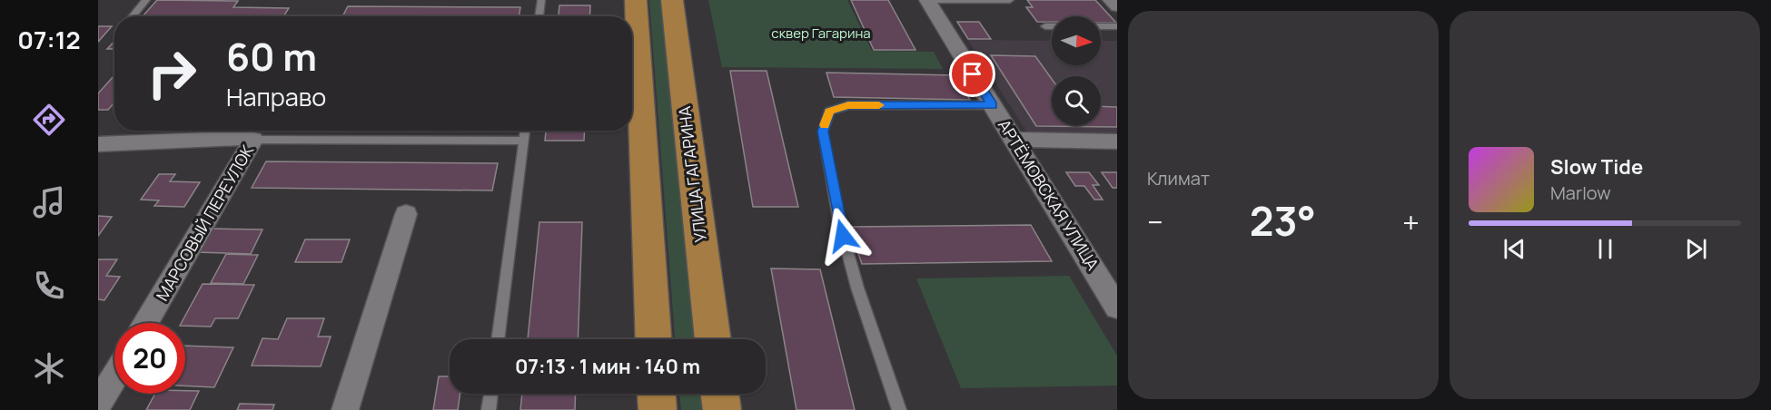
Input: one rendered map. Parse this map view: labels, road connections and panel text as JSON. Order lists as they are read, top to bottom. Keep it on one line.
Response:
{"streets":{"main road":["УЛИЦА ГАГАРИНА"],"street":["АРТЁМОВСКАЯ УЛИЦА","МАРСОВЫЙ ПЕРЕУЛОК"]},"parks":["сквер Гагарина"],"north":"right","page":{"tabs":"07:12","tile":"Климат","turn":["60 m","Направо"],"song":["Slow Tide","Marlow"],"heat":["−","23°","+"],"limit":"20","trip":"07:13 · 1 мин · 140 m"}}
